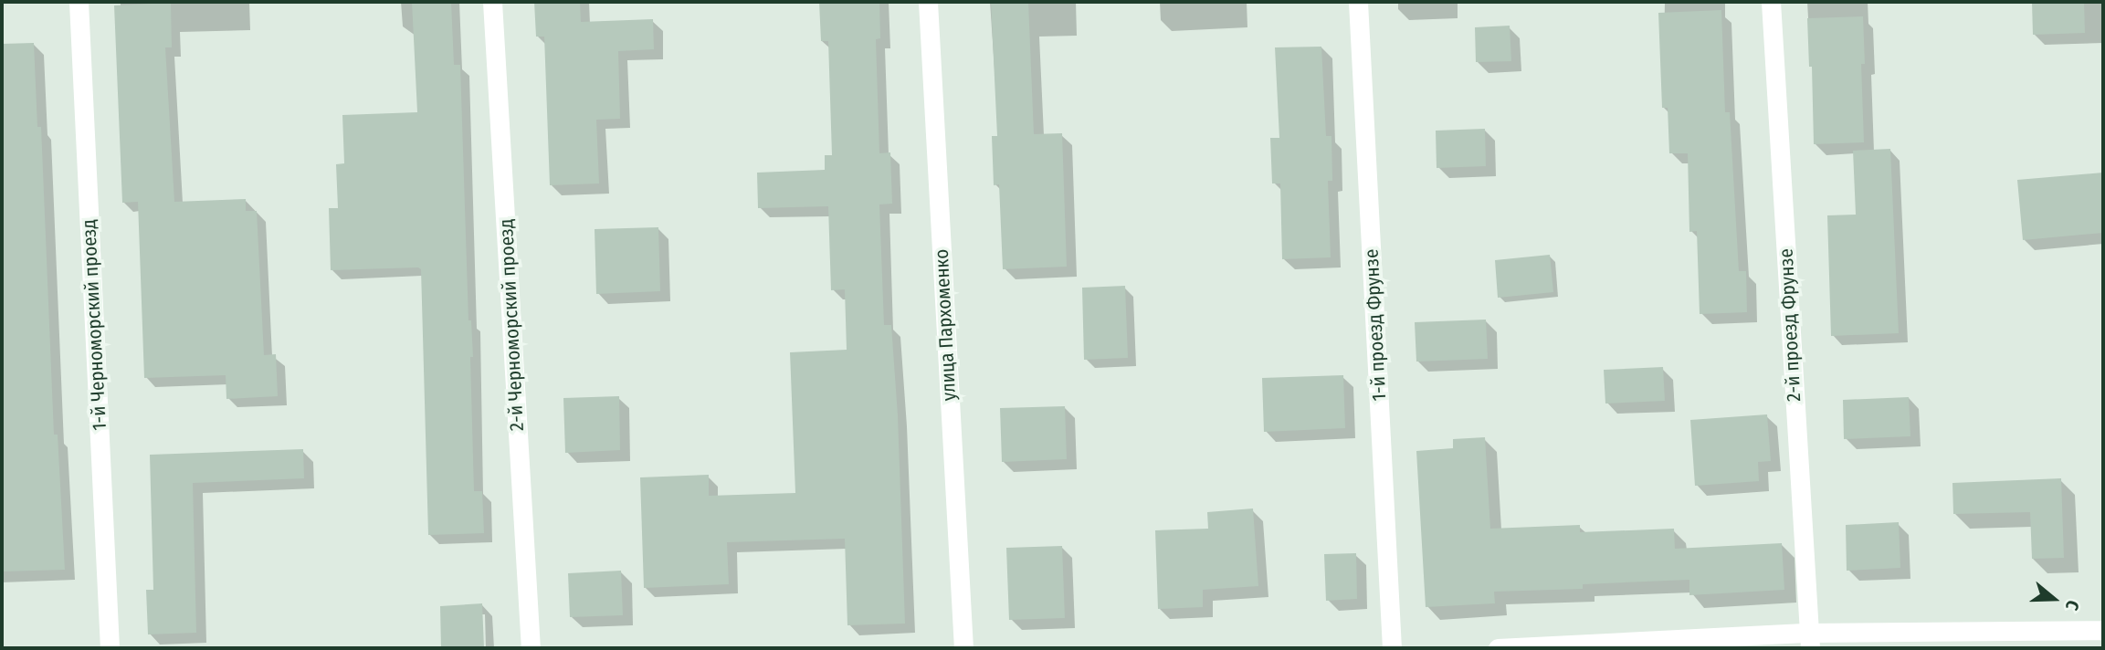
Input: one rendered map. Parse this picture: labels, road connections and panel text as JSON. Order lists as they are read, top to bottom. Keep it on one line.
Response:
{"streets":{"street":["1-й Черноморский проезд","2-й Черноморский проезд","улица Пархоменко","1-й проезд Фрунзе","2-й проезд Фрунзе"]},"north":"right"}
